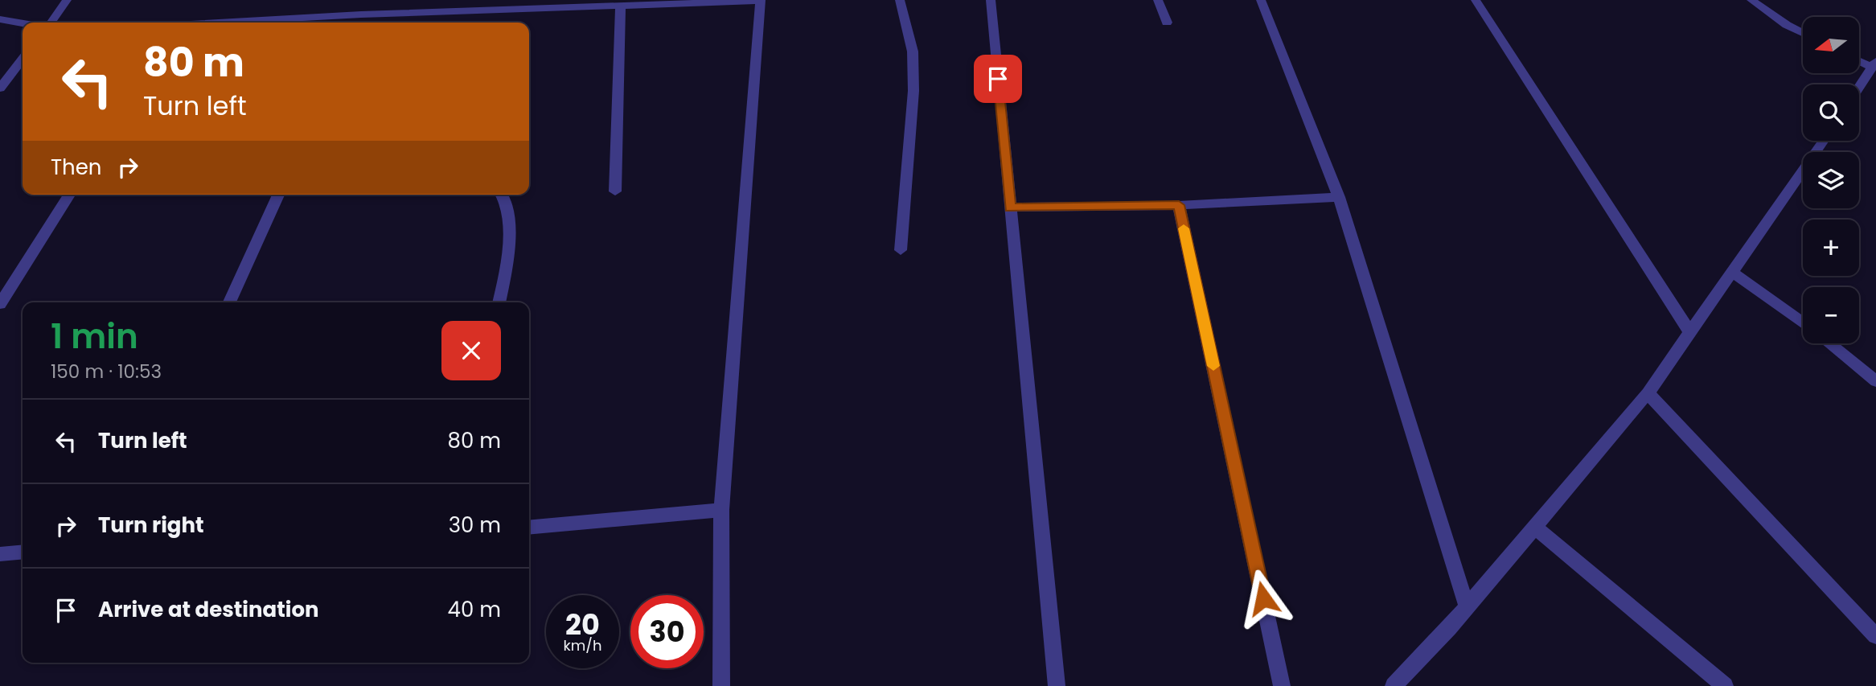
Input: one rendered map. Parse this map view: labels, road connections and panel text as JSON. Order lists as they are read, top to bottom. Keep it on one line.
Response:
{"north":"left","page":{"map_buttons":["+","−"],"turn":["80 m","Turn left"],"then":"Then","heading":["1 min","150 m · 10:53"],"list":[{"name":"Turn left","value":"80 m"},{"name":"Turn right","value":"30 m"},{"name":"Arrive at destination","value":"40 m"}],"speed":"20 km/h","limit":"30"}}
